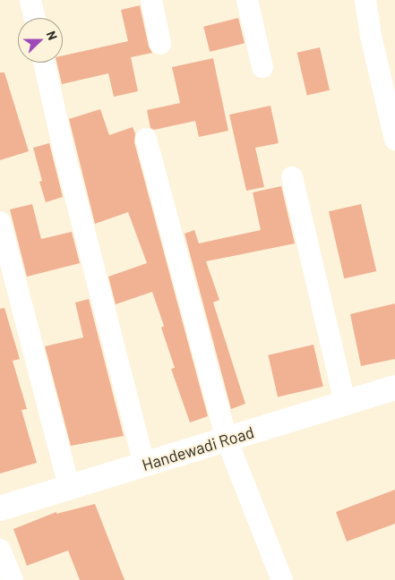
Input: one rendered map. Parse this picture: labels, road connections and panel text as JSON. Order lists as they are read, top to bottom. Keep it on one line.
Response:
{"streets":{"main road":["Handewadi Road"]},"north":"right"}
